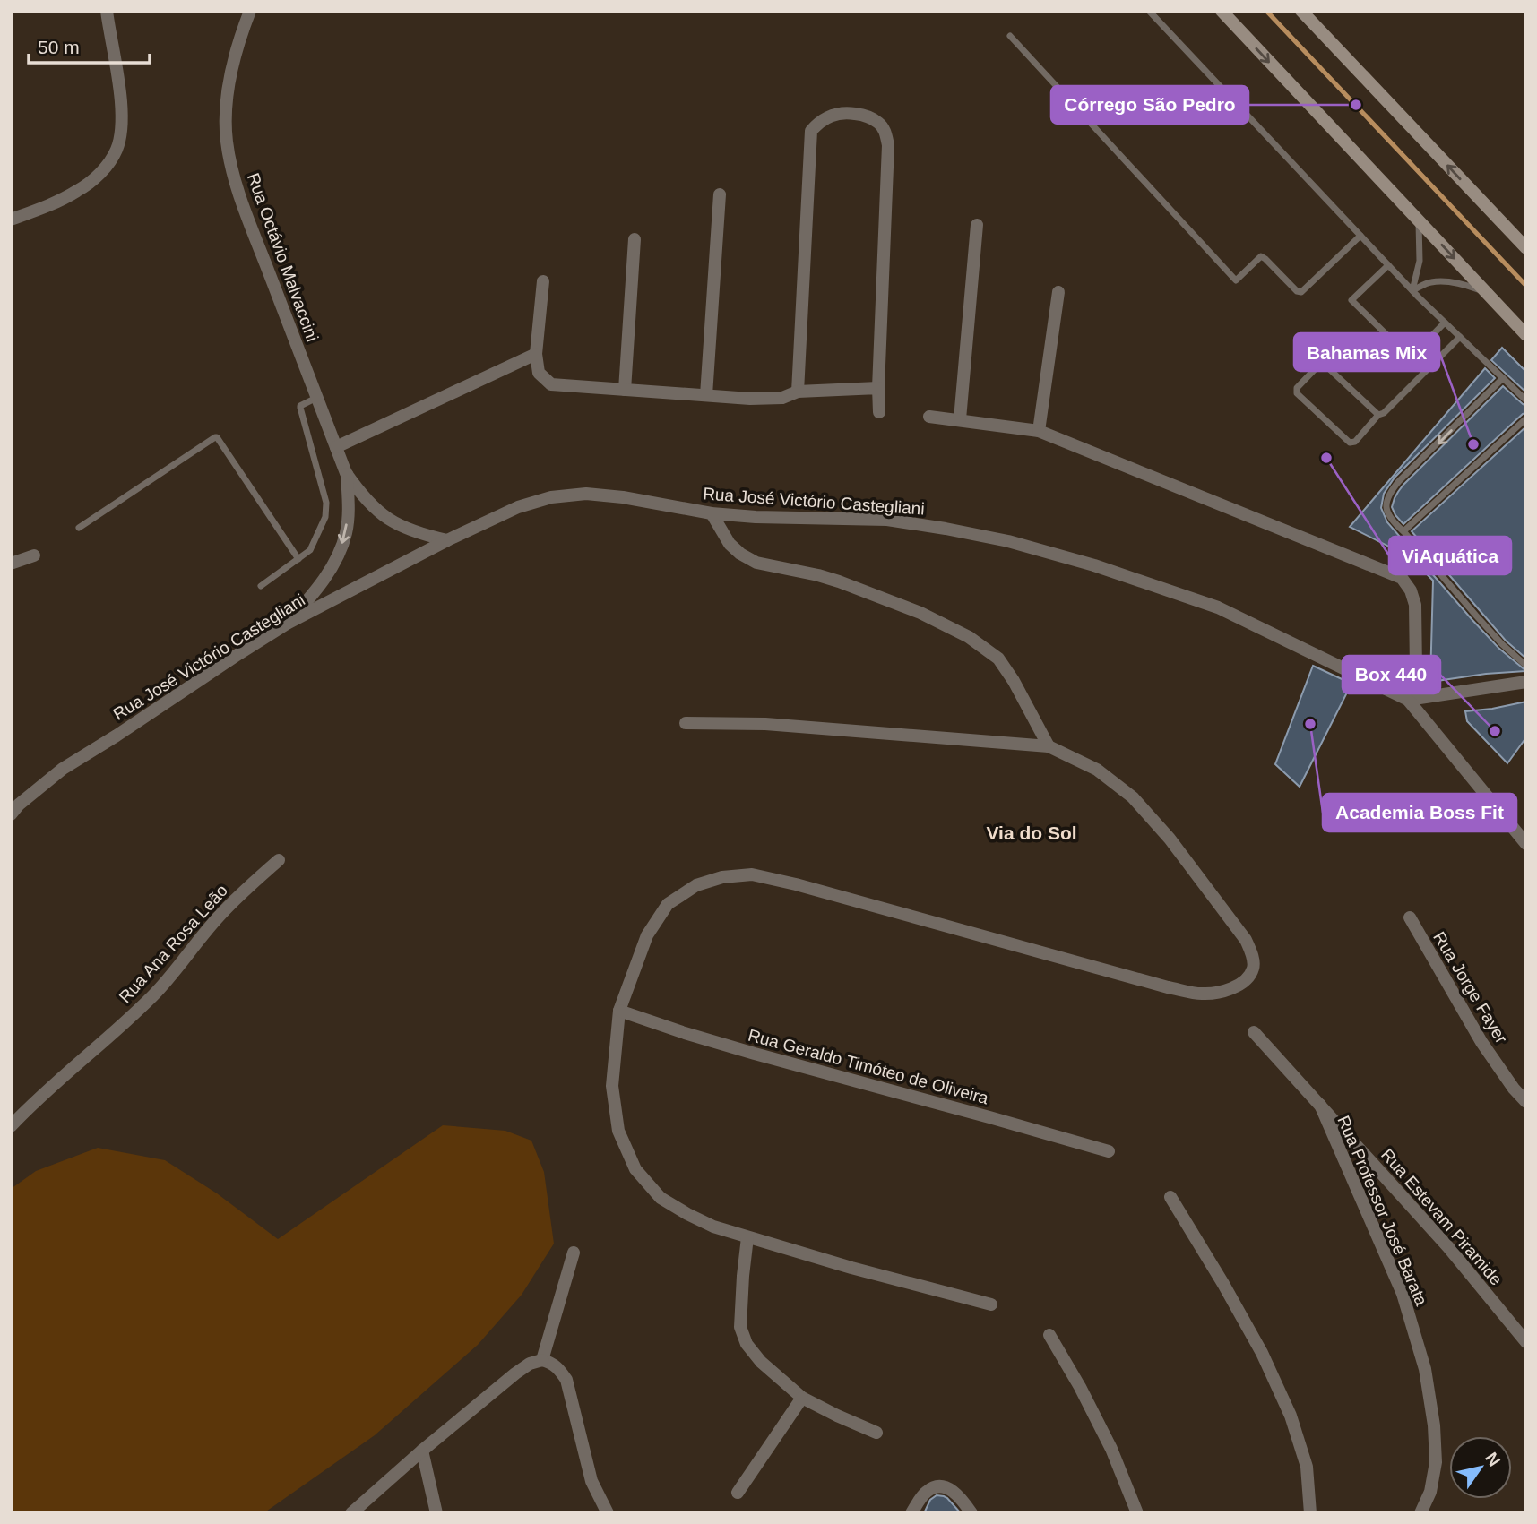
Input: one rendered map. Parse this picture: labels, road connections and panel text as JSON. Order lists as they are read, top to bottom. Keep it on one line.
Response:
{"streets":{"street":["Rua Octávio Malvaccini","Rua José Victório Castegliani","Rua Ana Rosa Leão","Rua Jorge Fayer","Rua Geraldo Timóteo de Oliveira","Rua Professor José Barata","Rua Estevam Piramide"]},"crossings":[["Rua Octávio Malvaccini","Rua José Victório Castegliani"],["Rua Professor José Barata","Rua Estevam Piramide"]],"districts":["Via do Sol"],"places":["Córrego São Pedro","Bahamas Mix","ViAquática","Academia Boss Fit","Box 440"],"scale_bar":"50 m","north":"top right"}
